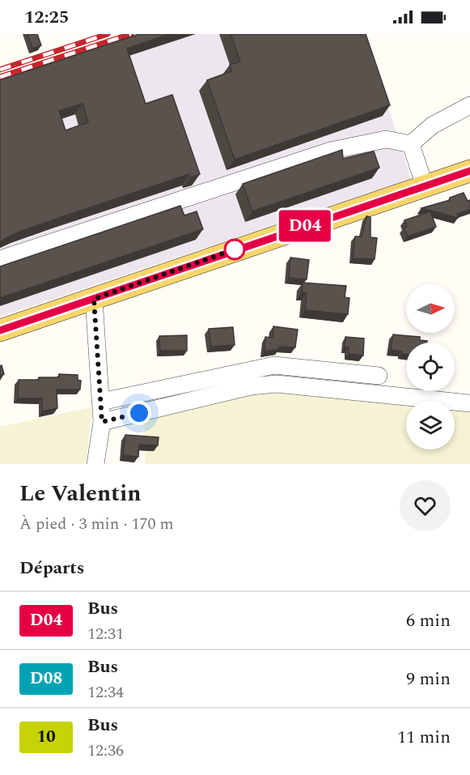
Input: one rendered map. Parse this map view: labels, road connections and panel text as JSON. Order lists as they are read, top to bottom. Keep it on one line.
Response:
{"lines":["bus line D04"],"north":"right","page":{"status":"12:25","on_map":"D04","heading":[["Le Valentin","À pied · 3 min · 170 m"],"Départs"],"list":[{"mark":"D04","name":"Bus","note":"12:31","value":"6 min"},{"mark":"D08","name":"Bus","note":"12:34","value":"9 min"},{"mark":"10","name":"Bus","note":"12:36","value":"11 min"}]}}
